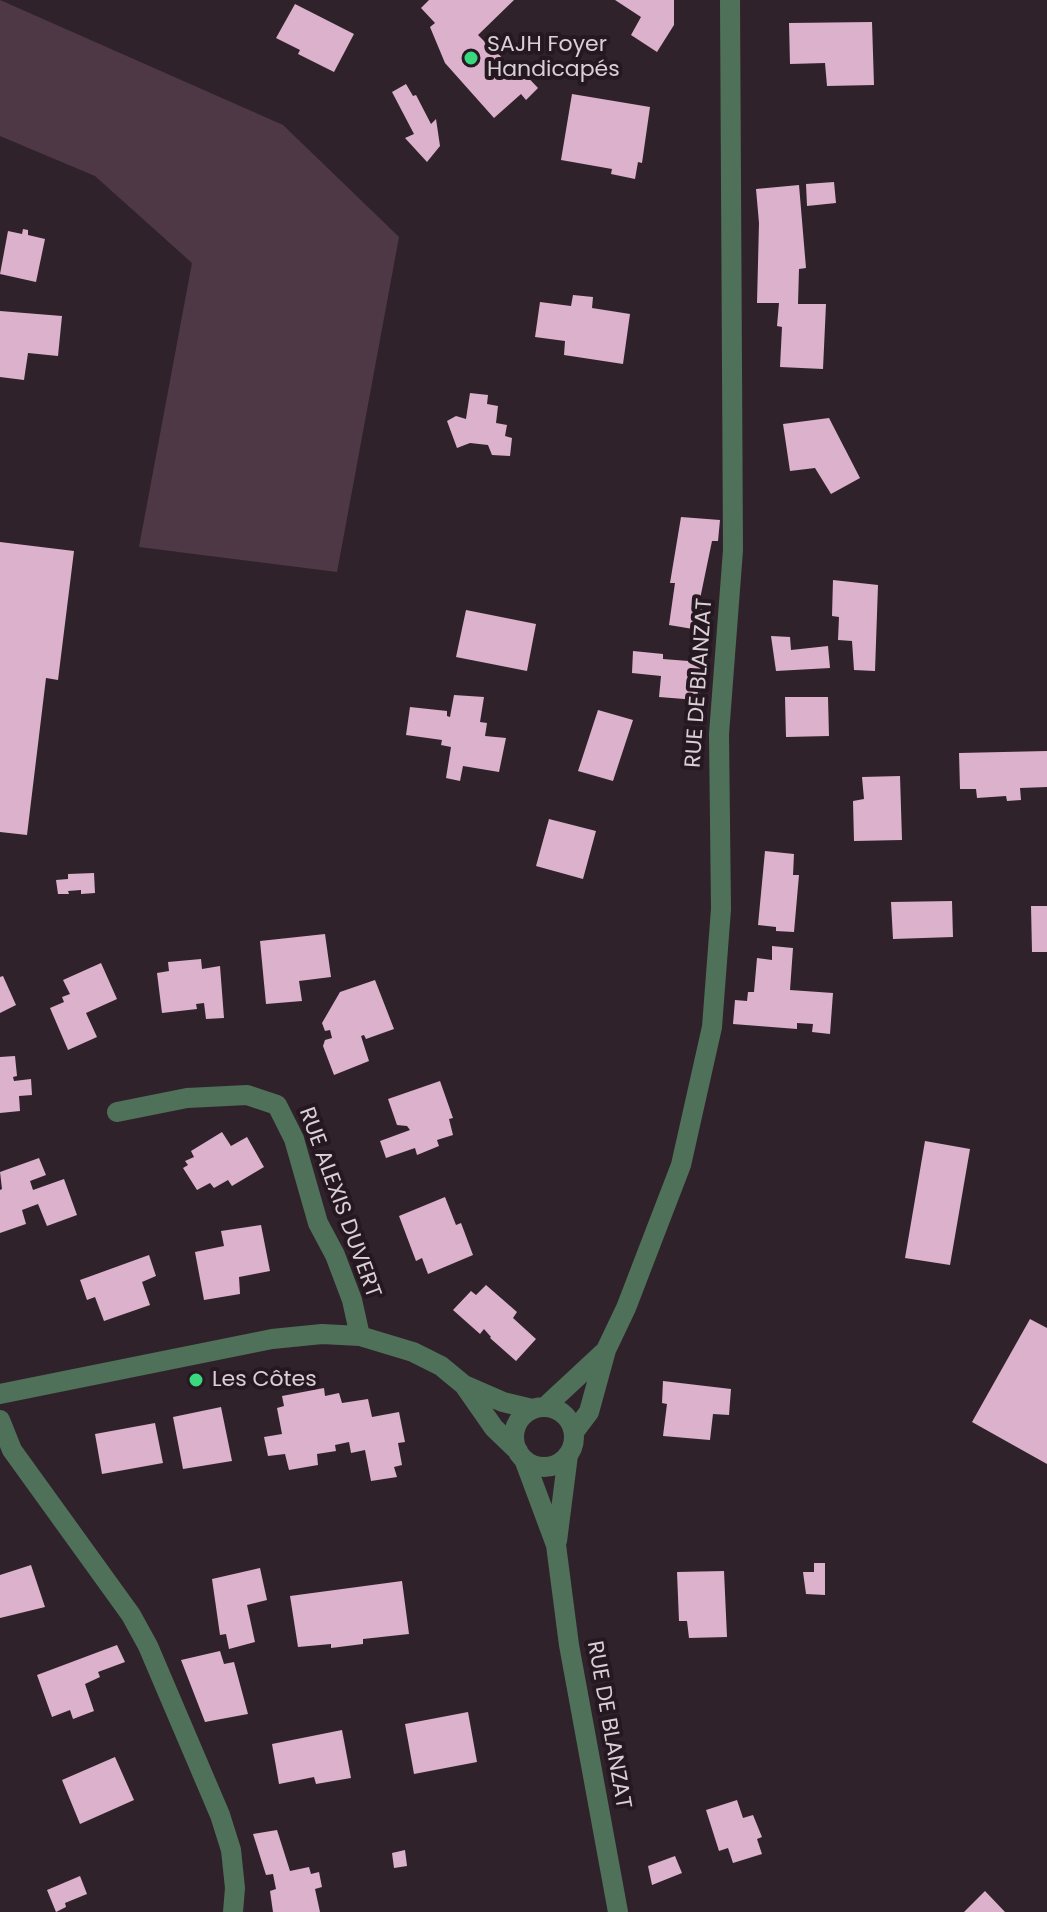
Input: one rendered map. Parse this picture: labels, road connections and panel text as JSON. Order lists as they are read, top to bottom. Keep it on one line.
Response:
{"streets":{"street":["RUE DE BLANZAT","RUE ALEXIS DUVERT"]},"places":["SAJH Foyer Handicapés","Les Côtes"]}
